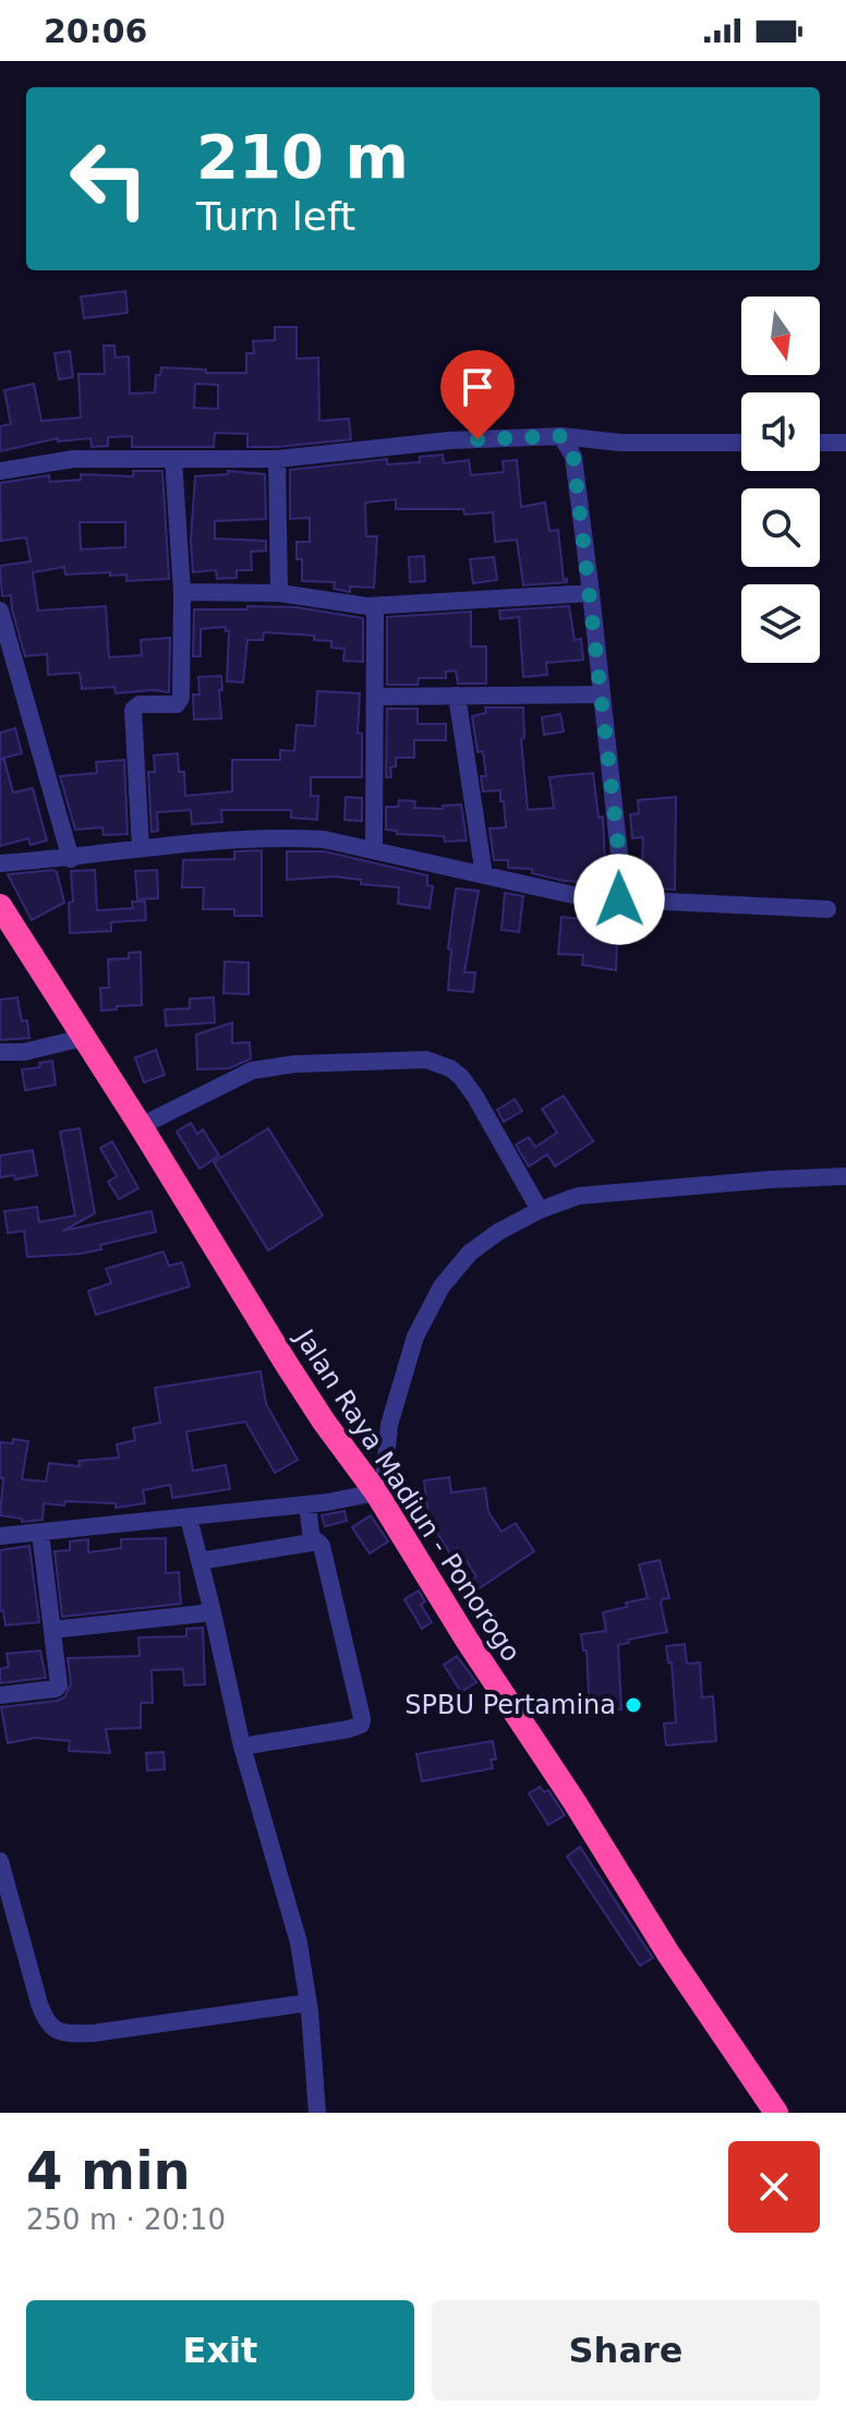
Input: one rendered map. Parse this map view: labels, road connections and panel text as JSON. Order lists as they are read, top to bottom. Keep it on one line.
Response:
{"streets":{"highway":["Jalan Raya Madiun - Ponorogo"]},"places":["SPBU Pertamina"],"north":"bottom","page":{"status":"20:06","turn":["210 m","Turn left"],"heading":["4 min","250 m · 20:10"],"buttons":["Exit","Share"]}}
